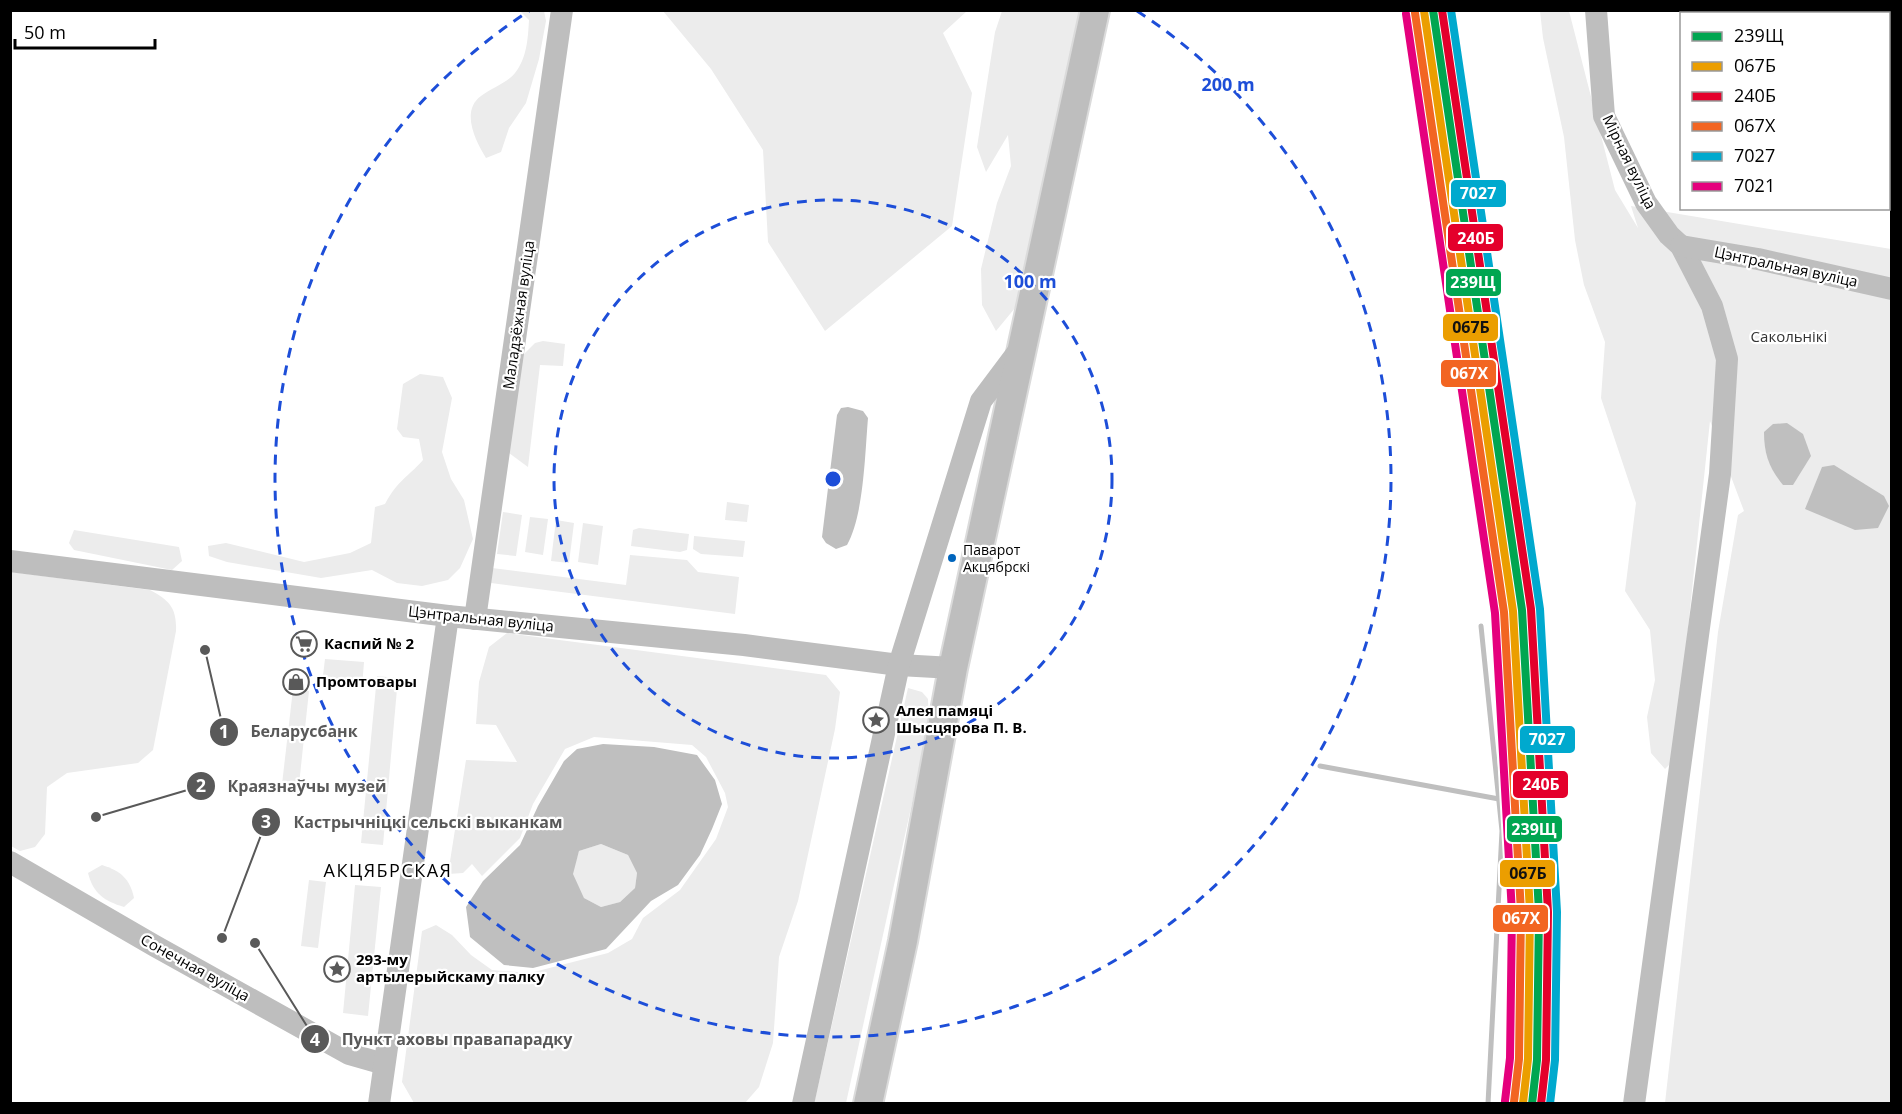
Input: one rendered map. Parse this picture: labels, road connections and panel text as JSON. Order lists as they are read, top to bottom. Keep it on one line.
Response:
{"streets":{"street":["Мірная вуліца","Цэнтральная вуліца","Маладзёжная вуліца","Сонечная вуліца"]},"crossings":[["Мірная вуліца","Цэнтральная вуліца"],["Цэнтральная вуліца","Маладзёжная вуліца"]],"districts":["АКЦЯБРСКАЯ"],"parks":["Сакольнікі"],"places":{"other":["Паварот Акцябрскі","Беларусбанк","Краязнаўчы музей","Кастрычніцкі сельскі выканкам","Пункт аховы правапарадку"],"supermarket":["Каспий № 2"],"shop":["Промтовары"],"place":["Алея памяці Шысцярова П. В.","293-му артылерыйскаму палку"]},"lines":["transit line 239Щ","transit line 240Б","transit line 7027","transit line 067Б","transit line 067Х","transit line 7021"],"legend":["239Щ","067Б","240Б","067Х","7027","7021"],"scale_bar":"50 m","rings":["200 m","100 m"]}
